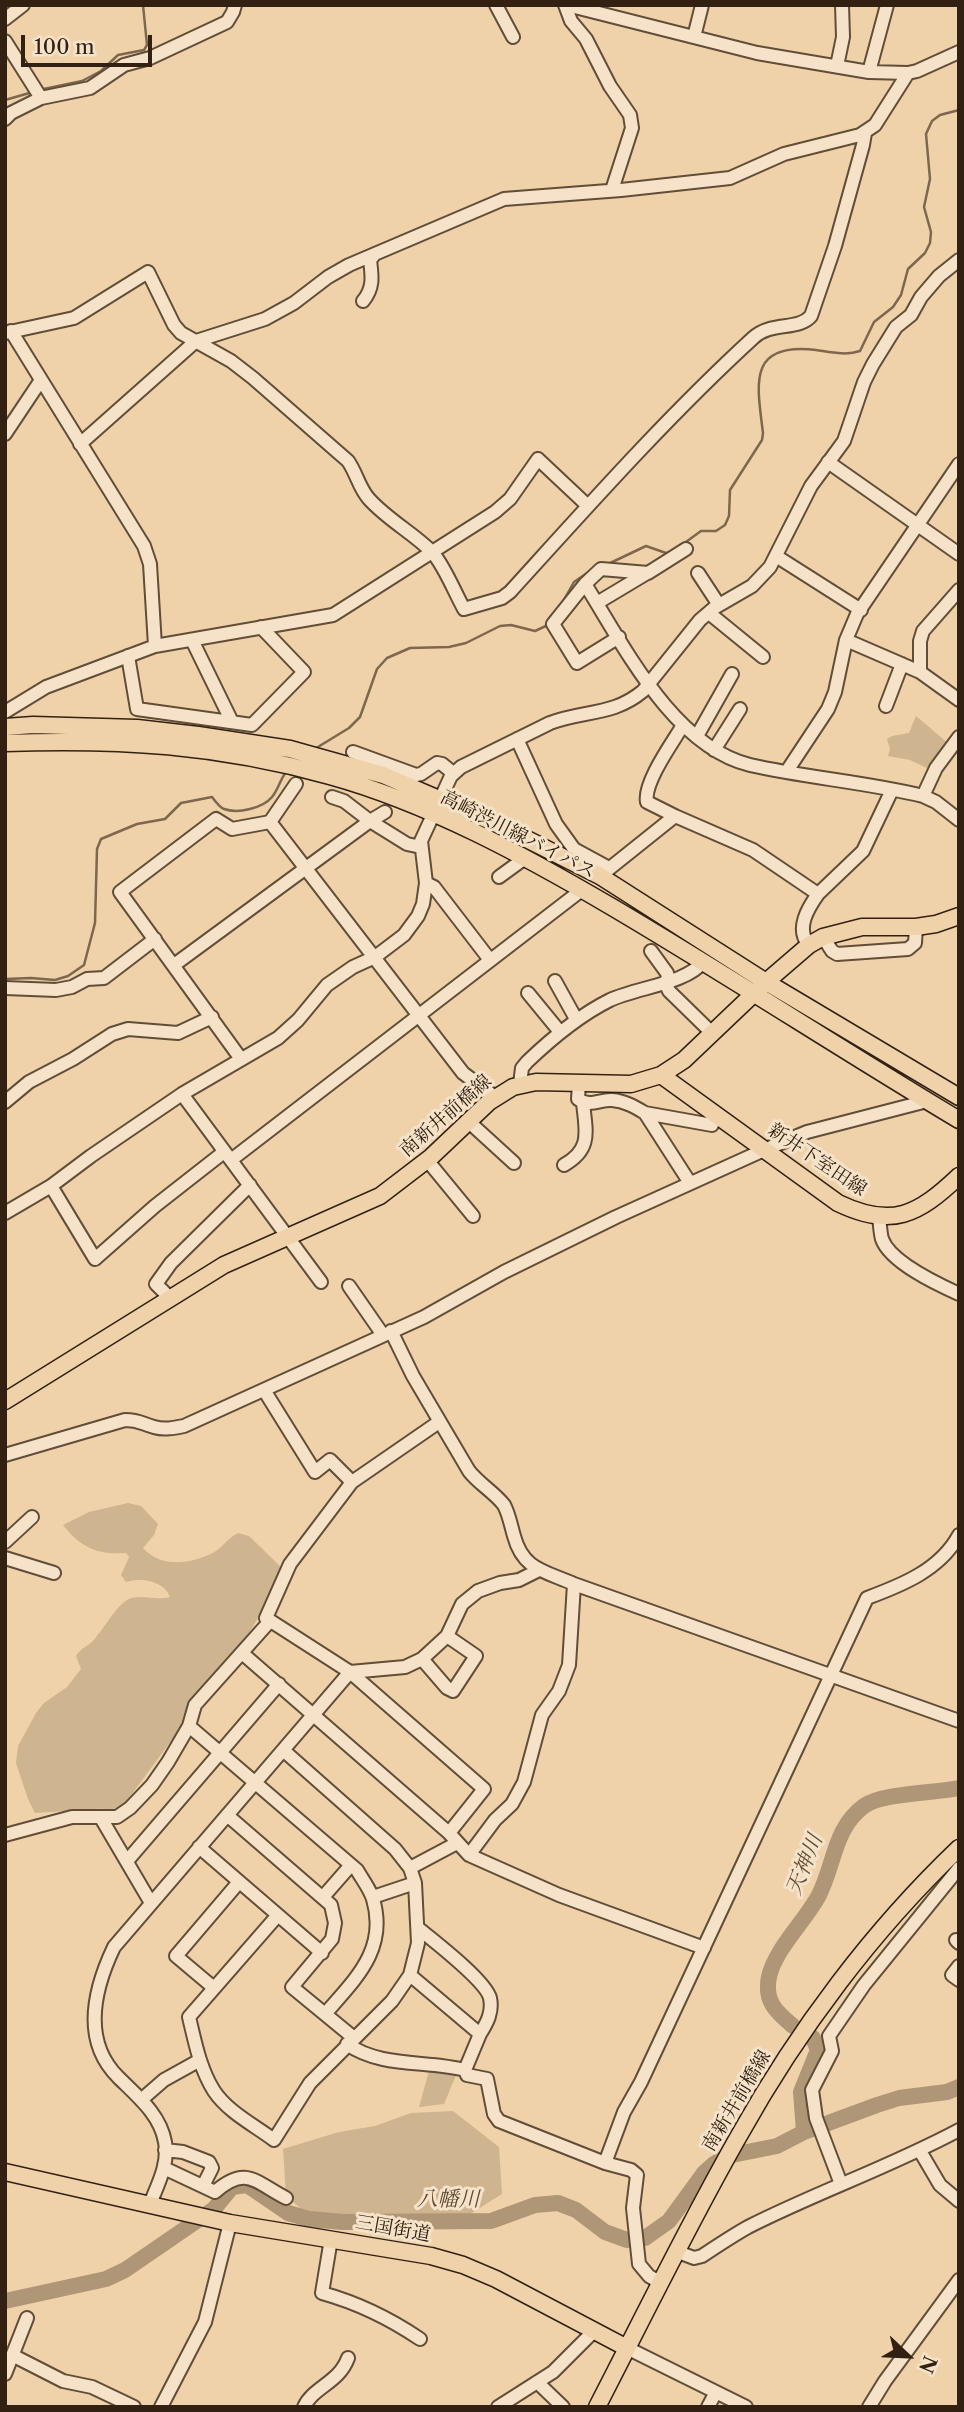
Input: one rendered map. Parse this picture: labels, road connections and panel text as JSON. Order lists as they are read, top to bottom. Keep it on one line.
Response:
{"streets":{"main road":["高崎渋川線バイパス","南新井前橋線","新井下室田線","三国街道"]},"crossings":[["高崎渋川線バイパス","南新井前橋線"],["南新井前橋線","新井下室田線"],["南新井前橋線","三国街道"]],"water":["天神川","八幡川"],"scale_bar":"100 m","north":"bottom right"}
